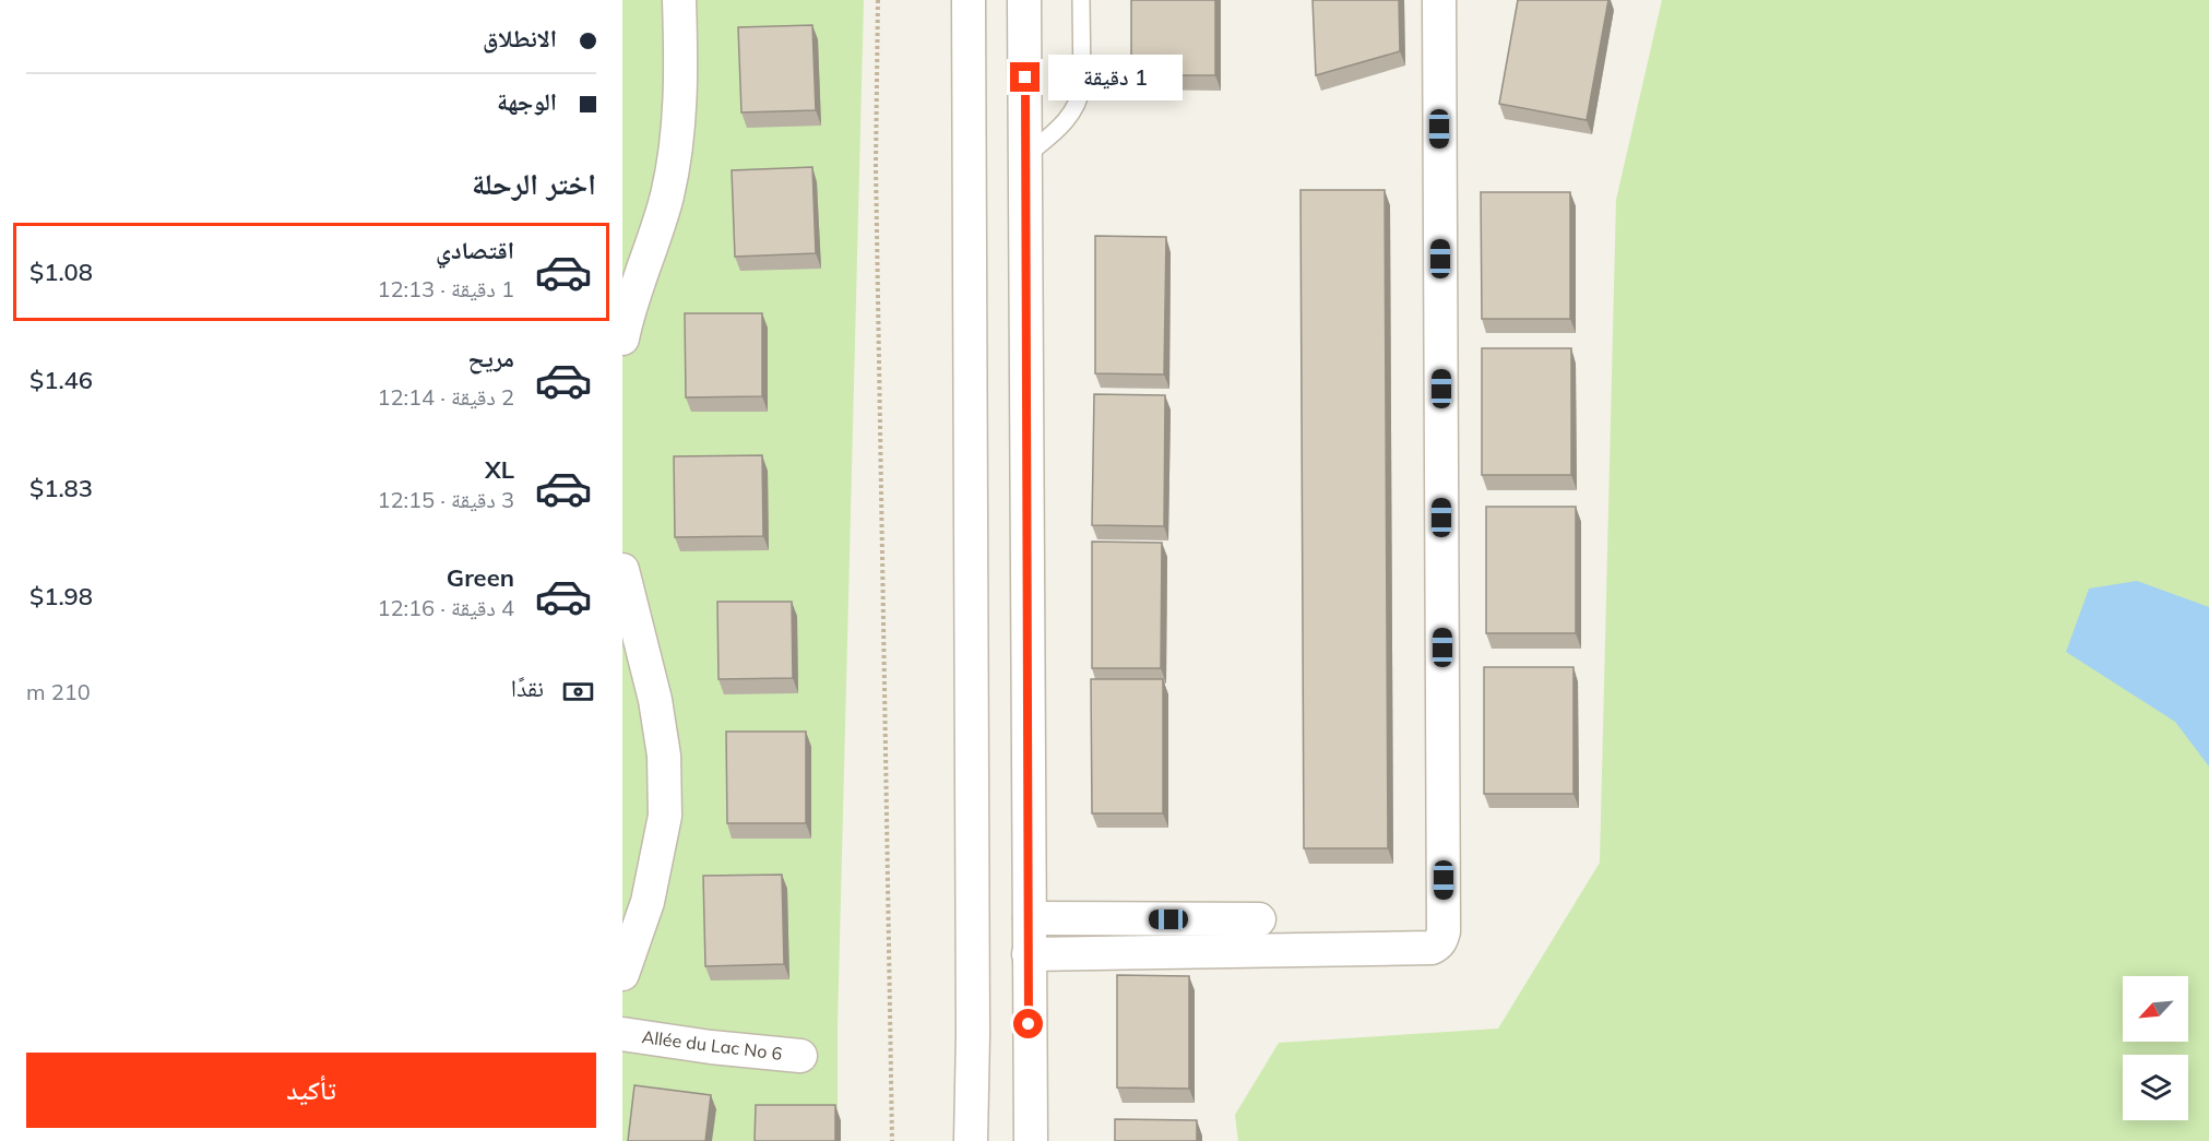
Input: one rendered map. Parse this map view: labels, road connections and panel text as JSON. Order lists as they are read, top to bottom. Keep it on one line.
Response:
{"streets":{"street":["Allée du Lac No 6"]},"north":"bottom left","page":{"banner":["الانطلاق","الوجهة"],"bubble":"1 دقيقة","heading":"اختر الرحلة","list":[{"name":"اقتصادي","note":"1 دقيقة · 12:13","value":"$1.08"},{"name":"مريح","note":"2 دقيقة · 12:14","value":"$1.46"},{"name":"XL","note":"3 دقيقة · 12:15","value":"$1.83"},{"name":"Green","note":"4 دقيقة · 12:16","value":"$1.98"}],"pay":["نقدًا","210 m"],"buttons":"تأكيد"}}
